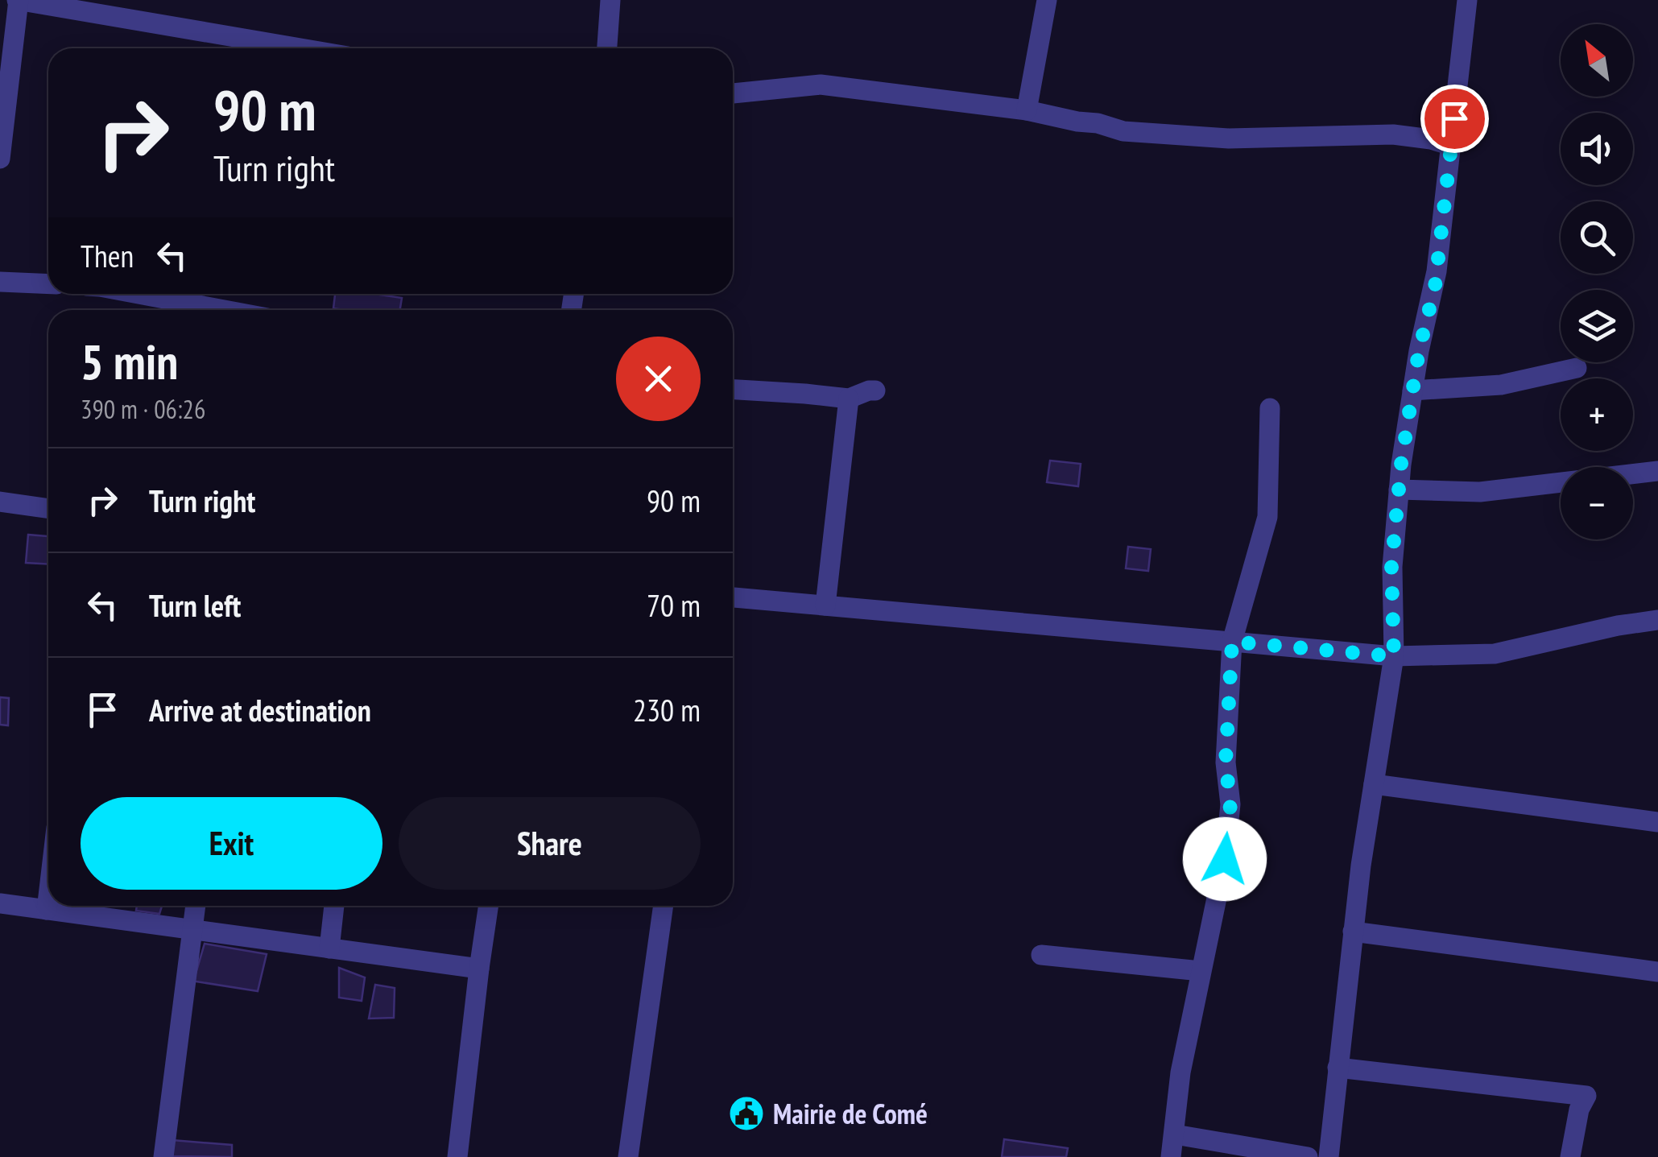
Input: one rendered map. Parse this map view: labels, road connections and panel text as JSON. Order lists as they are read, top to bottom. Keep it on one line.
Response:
{"places":{"public building":["Mairie de Comé"]},"north":"top left","page":{"map_buttons":["+","−"],"turn":["90 m","Turn right"],"then":"Then","heading":["5 min","390 m · 06:26"],"list":[{"name":"Turn right","value":"90 m"},{"name":"Turn left","value":"70 m"},{"name":"Arrive at destination","value":"230 m"}],"buttons":["Exit","Share"]}}
